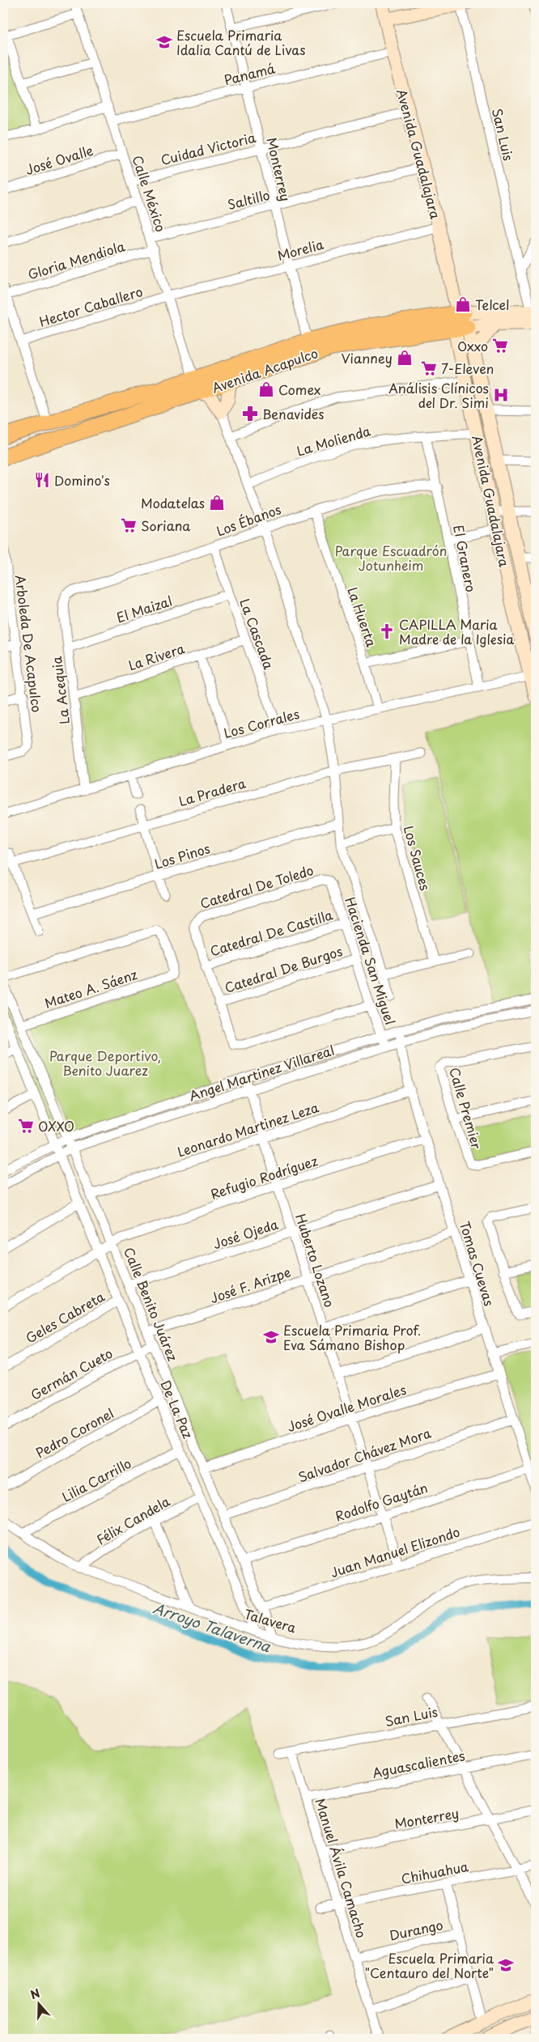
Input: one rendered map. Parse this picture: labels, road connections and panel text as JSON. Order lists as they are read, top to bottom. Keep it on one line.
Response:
{"streets":{"main road":["Avenida Guadalajara","Avenida Acapulco"],"street":["Panamá","San Luis","Cuidad Victoria","José Ovalle","Monterrey","Calle México","Saltillo","Morelia","Gloria Mendiola","Hector Caballero","La Molienda","Los Ébanos","El Granero","El Maizal","La Huerta","La Cascada","Arboleda De Acapulco","La Rivera","La Acequia","Los Corrales","La Pradera","Los Pinos","Los Sauces","Catedral De Toledo","Catedral De Castilla","Hacienda San Miguel","Catedral De Burgos","Mateo A. Sáenz","Angel Martinez Villareal","Calle Premier","Leonardo Martinez Leza","Refugio Rodríguez","José Ojeda","Huberto Lozano","Tomas Cuevas","José F. Arizpe","Calle Benito Juárez","Geles Cabreta","Germán Cueto","José Ovalle Morales","De La Paz","Pedro Coronel","Salvador Chávez Mora","Lilia Carrillo","Rodolfo Gaytán","Félix Candela","Juan Manuel Elizondo","Talavera","Aguascalientes","Manuel Ávila Camacho","Chihuahua","Durango"]},"crossings":[["Panamá","Avenida Guadalajara"],["Panamá","Monterrey"],["Panamá","Calle México"],["San Luis","Avenida Acapulco"],["San Luis","Manuel Ávila Camacho"],["Cuidad Victoria","Avenida Guadalajara"],["Cuidad Victoria","Monterrey"],["Cuidad Victoria","Calle México"],["Avenida Guadalajara","Saltillo"],["Avenida Guadalajara","Morelia"],["Avenida Guadalajara","Avenida Acapulco"],["Avenida Guadalajara","La Molienda"],["Avenida Guadalajara","Los Corrales"],["José Ovalle","Calle México"],["Monterrey","Saltillo"],["Monterrey","Morelia"],["Monterrey","Avenida Acapulco"],["Monterrey","Manuel Ávila Camacho"],["Calle México","Saltillo"],["Calle México","Morelia"],["Calle México","Gloria Mendiola"],["Calle México","Hector Caballero"],["Calle México","Avenida Acapulco"],["Morelia","Hector Caballero"],["La Molienda","El Granero"],["Los Ébanos","El Granero"],["Los Ébanos","La Huerta"],["Los Ébanos","La Cascada"],["Los Ébanos","La Acequia"],["El Granero","Los Corrales"],["El Maizal","La Cascada"],["El Maizal","La Acequia"],["La Huerta","Los Corrales"],["La Cascada","La Rivera"],["La Cascada","Los Corrales"],["La Rivera","La Acequia"],["La Acequia","Los Corrales"],["La Pradera","Los Sauces"],["Catedral De Toledo","Catedral De Castilla"],["Catedral De Toledo","Hacienda San Miguel"],["Catedral De Toledo","Catedral De Burgos"],["Catedral De Castilla","Hacienda San Miguel"],["Hacienda San Miguel","Catedral De Burgos"],["Hacienda San Miguel","Angel Martinez Villareal"],["Mateo A. Sáenz","Calle Benito Juárez"],["Angel Martinez Villareal","Huberto Lozano"],["Angel Martinez Villareal","Tomas Cuevas"],["Angel Martinez Villareal","Calle Benito Juárez"],["Angel Martinez Villareal","De La Paz"],["Leonardo Martinez Leza","Huberto Lozano"],["Leonardo Martinez Leza","Tomas Cuevas"],["Leonardo Martinez Leza","Calle Benito Juárez"],["Refugio Rodríguez","Huberto Lozano"],["Refugio Rodríguez","Tomas Cuevas"],["Refugio Rodríguez","Calle Benito Juárez"],["Refugio Rodríguez","De La Paz"],["José Ojeda","Huberto Lozano"],["José Ojeda","Tomas Cuevas"],["José Ojeda","Calle Benito Juárez"],["Huberto Lozano","José F. Arizpe"],["Huberto Lozano","José Ovalle Morales"],["Huberto Lozano","Salvador Chávez Mora"],["Huberto Lozano","Rodolfo Gaytán"],["Huberto Lozano","Juan Manuel Elizondo"],["Tomas Cuevas","José F. Arizpe"],["Tomas Cuevas","José Ovalle Morales"],["Tomas Cuevas","Salvador Chávez Mora"],["Tomas Cuevas","Rodolfo Gaytán"],["José F. Arizpe","Calle Benito Juárez"],["Calle Benito Juárez","Germán Cueto"],["Calle Benito Juárez","José Ovalle Morales"],["Calle Benito Juárez","Salvador Chávez Mora"],["Calle Benito Juárez","Rodolfo Gaytán"],["Calle Benito Juárez","Juan Manuel Elizondo"],["Calle Benito Juárez","Talavera"],["Geles Cabreta","De La Paz"],["Germán Cueto","De La Paz"],["De La Paz","Pedro Coronel"],["De La Paz","Lilia Carrillo"],["De La Paz","Félix Candela"],["De La Paz","Talavera"],["Lilia Carrillo","Talavera"],["Félix Candela","Talavera"],["Aguascalientes","Manuel Ávila Camacho"],["Manuel Ávila Camacho","Chihuahua"],["Manuel Ávila Camacho","Durango"]],"water":["Arroyo Talaverna"],"parks":["Parque Escuadrón Jotunheim","Parque Deportivo, Benito Juarez"],"places":{"school or university":["Escuela Primaria Idalia Cantú de Livas","Escuela Primaria Prof. Eva Sámano Bishop","Escuela Primaria \"Centauro del Norte\""],"shop":["Telcel","Vianney","Comex","Modatelas"],"supermarket":["Oxxo","7-Eleven","Soriana","OXXO"],"hospital":["Análisis Clínicos del Dr. Simi"],"pharmacy":["Benavides"],"restaurant":["Domino's"],"church":["CAPILLA Maria Madre de la Iglesia"]},"north":"top"}
